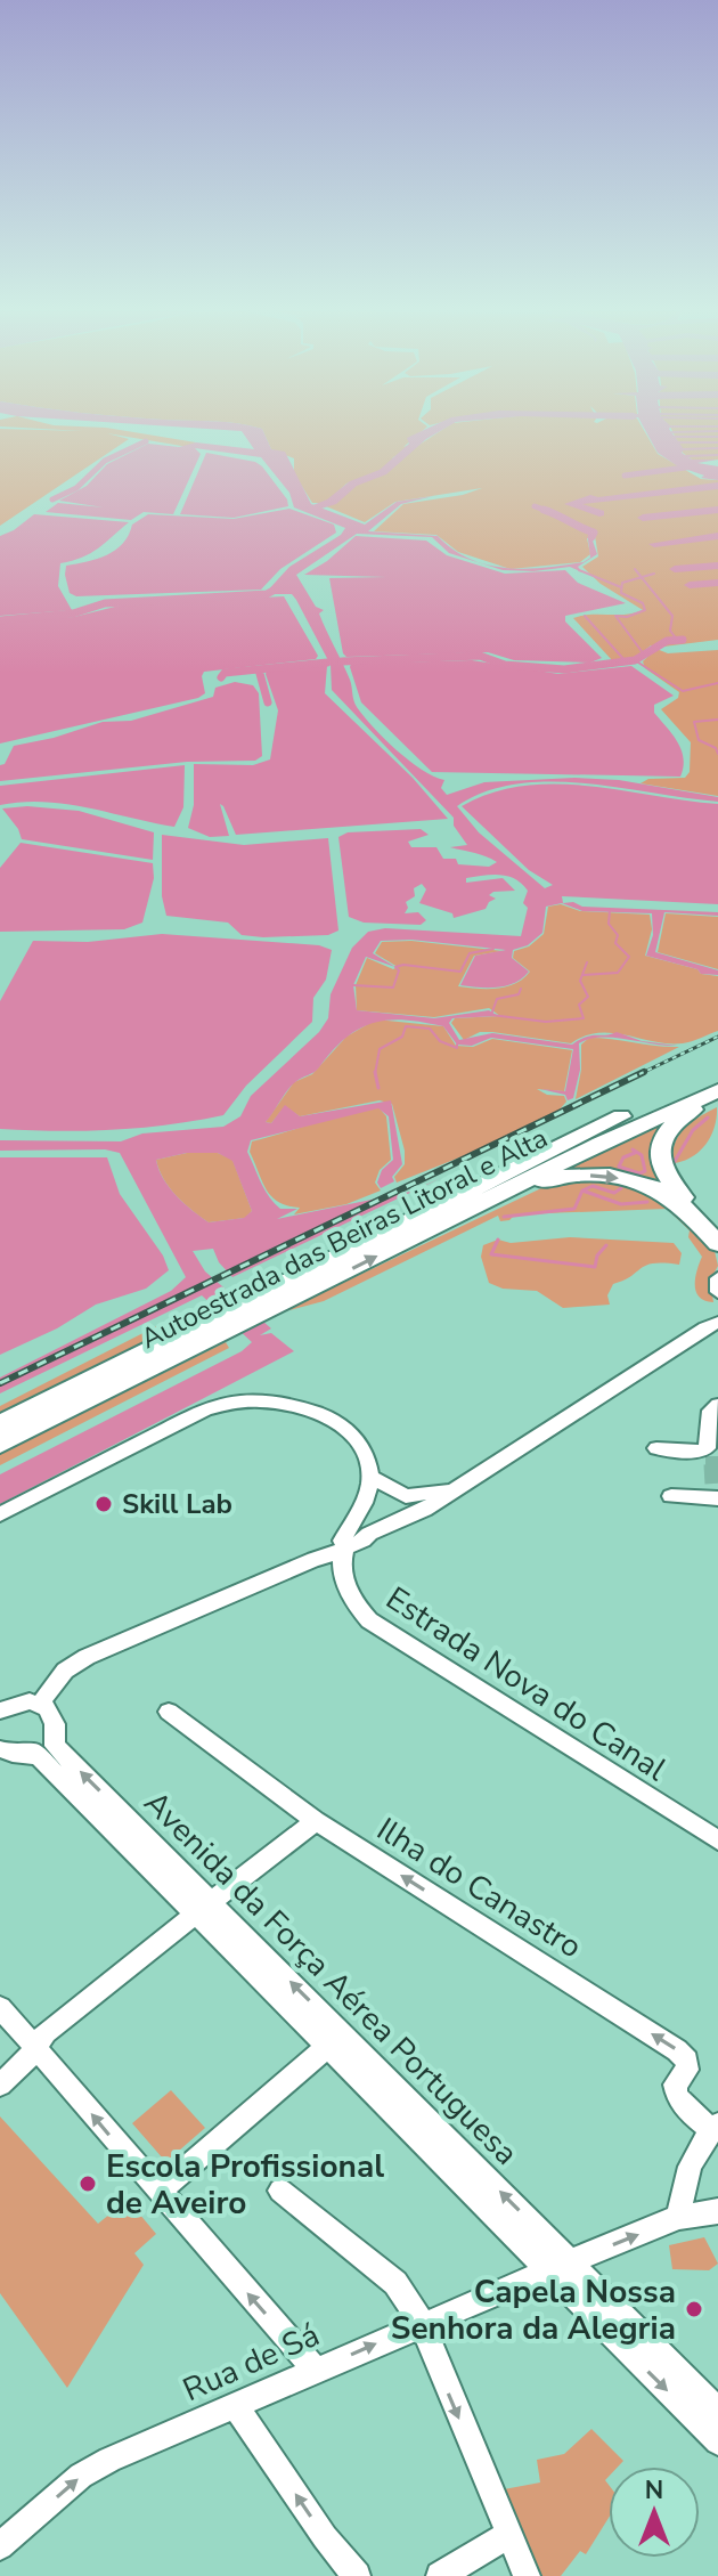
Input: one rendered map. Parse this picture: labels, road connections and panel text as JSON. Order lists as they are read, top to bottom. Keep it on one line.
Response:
{"streets":{"highway":["Autoestrada das Beiras Litoral e Alta"],"street":["Estrada Nova do Canal","Ilha do Canastro","Avenida da Força Aérea Portuguesa","Rua de Sá"]},"crossings":[["Avenida da Força Aérea Portuguesa","Rua de Sá"]],"one_way":["Ilha do Canastro","Rua de Sá"],"places":["Skill Lab","Escola Profissional de Aveiro","Capela Nossa Senhora da Alegria"],"north":"top"}
